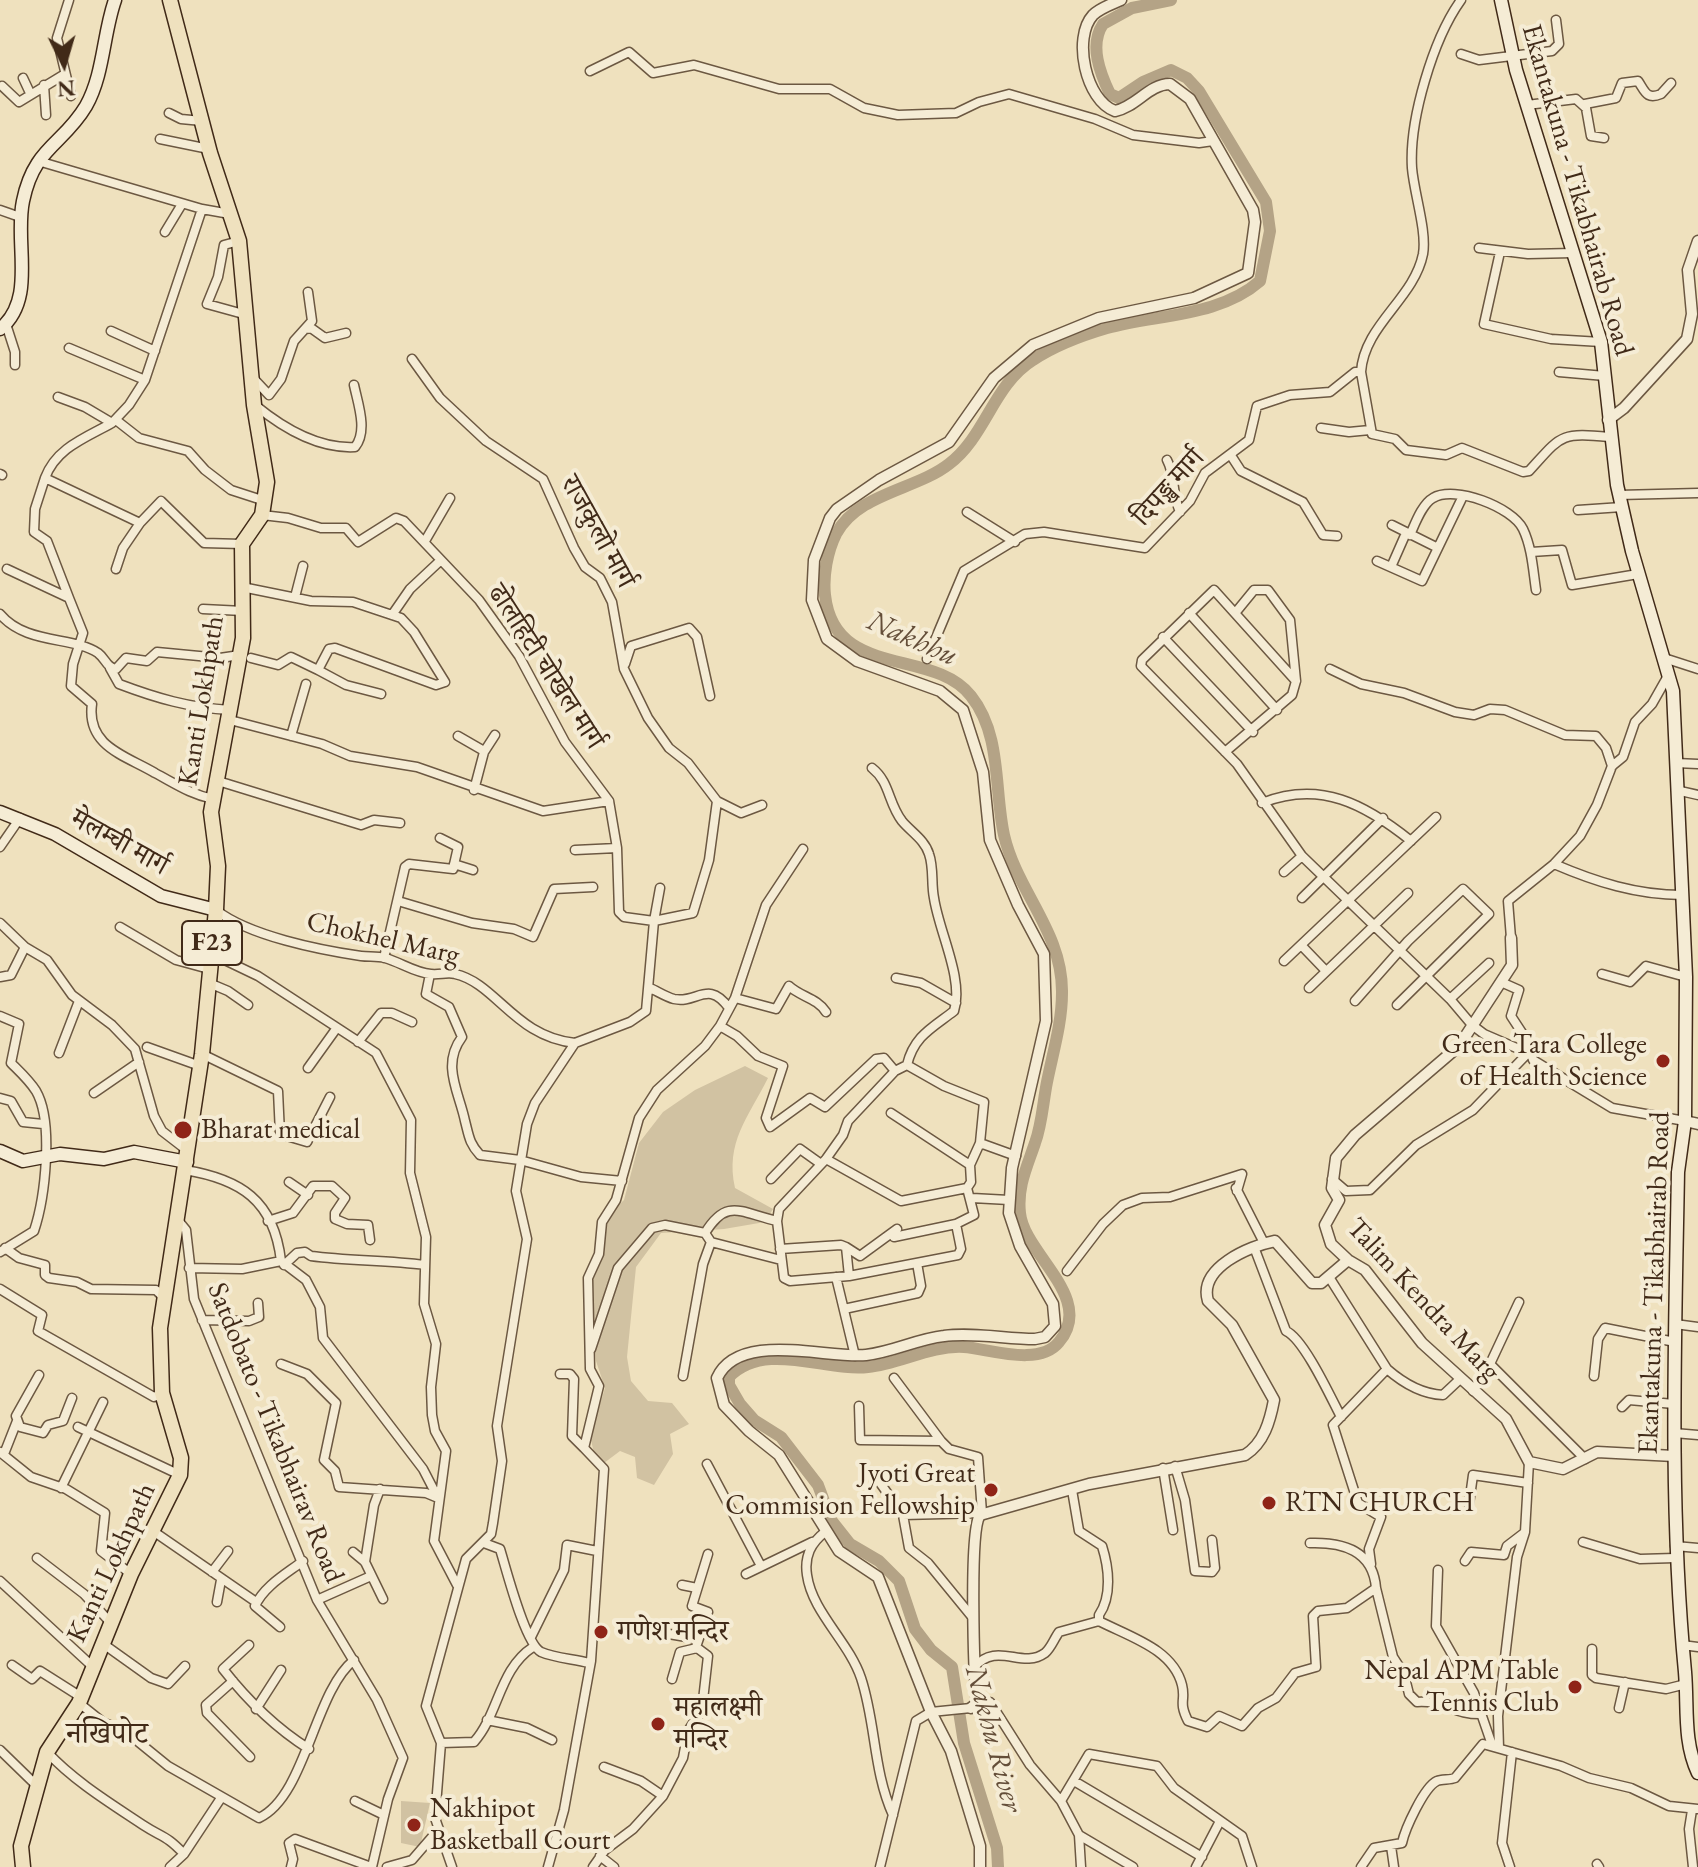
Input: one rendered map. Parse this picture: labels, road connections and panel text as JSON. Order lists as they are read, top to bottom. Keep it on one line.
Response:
{"streets":{"main road":["Ekantakuna - Tikabhairab Road","Kanti Lokhpath","मेलम्ची मार्ग","F23"],"street":["दिपङ्ख मार्ग","राजकुलो मार्ग","ढोलहिटी चोखेल मार्ग","Chokhel Marg","Talim Kendra Marg","Satdobato - Tikabhairav Road"]},"crossings":[["Kanti Lokhpath","मेलम्ची मार्ग"],["Kanti Lokhpath","Chokhel Marg"],["Kanti Lokhpath","Satdobato - Tikabhairav Road"],["मेलम्ची मार्ग","Chokhel Marg"]],"districts":["नखिपोट"],"water":["Nakhhu","Nakhu River"],"places":["Green Tara College of Health Science","Bharat medical","Jyoti Great Commision Fellowship","RTN CHURCH","गणेश मन्दिर","Nepal APM Table Tennis Club","महालक्ष्मी मन्दिर","Nakhipot Basketball Court"],"north":"bottom"}
